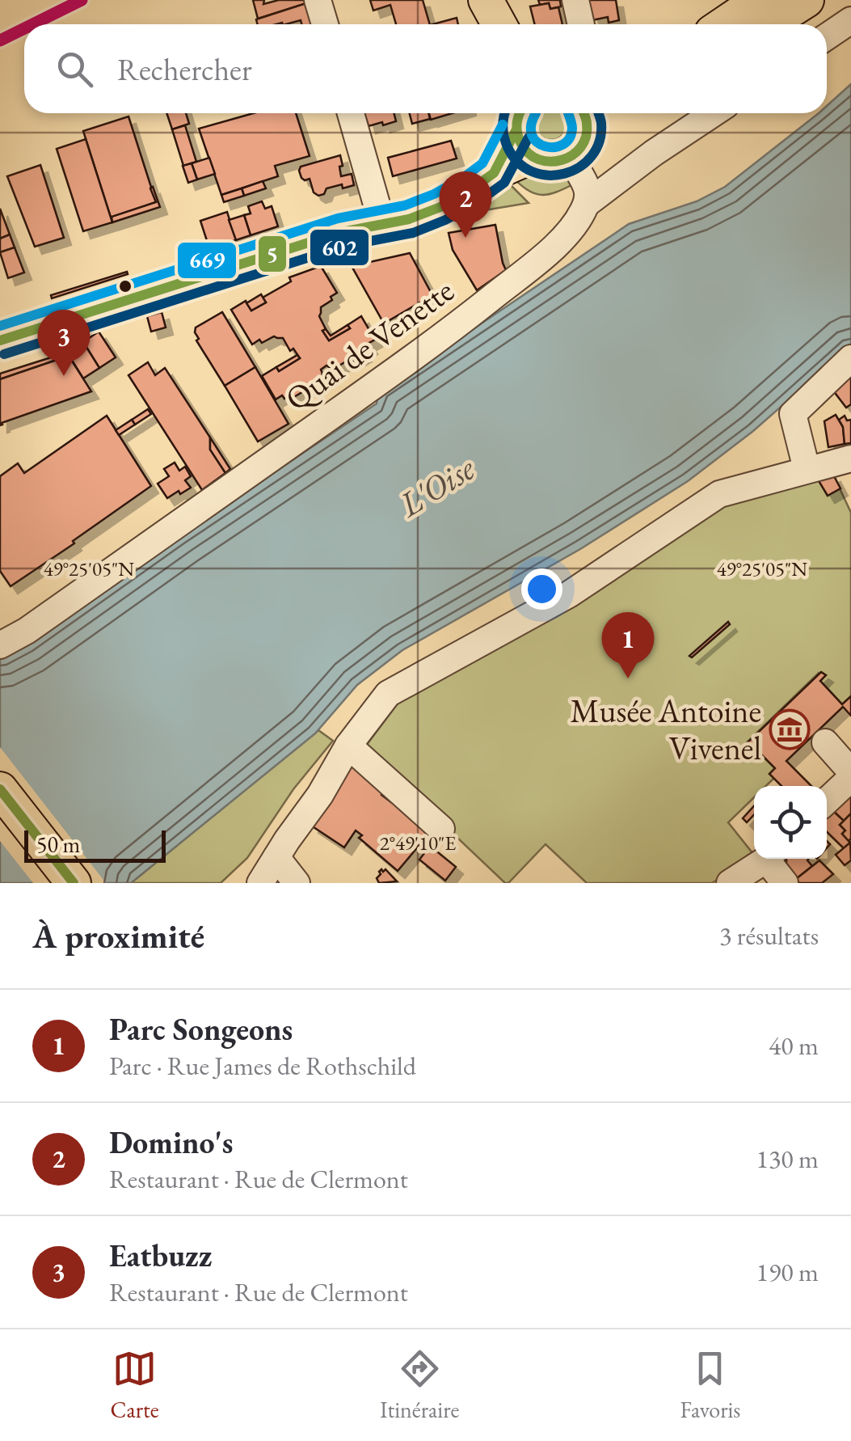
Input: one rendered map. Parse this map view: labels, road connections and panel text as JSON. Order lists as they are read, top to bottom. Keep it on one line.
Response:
{"streets":{"street":["Quai de Venette"]},"water":["L'Oise"],"places":{"museum":["Musée Antoine Vivenel"]},"lines":["transit line 5","transit line 602","transit line 669"],"scale_bar":"50 m","page":{"search":"Rechercher","pins":["2","3","1"],"scale":"50 m","heading":["À proximité","3 résultats"],"list":[{"mark":"1","name":"Parc Songeons","note":"Parc · Rue James de Rothschild","value":"40 m"},{"mark":"2","name":"Domino's","note":"Restaurant · Rue de Clermont","value":"130 m"},{"mark":"3","name":"Eatbuzz","note":"Restaurant · Rue de Clermont","value":"190 m"}],"nav":["Carte","Itinéraire","Favoris"]},"coordinates":["49°25'05\"N","2°49'10\"E"]}
